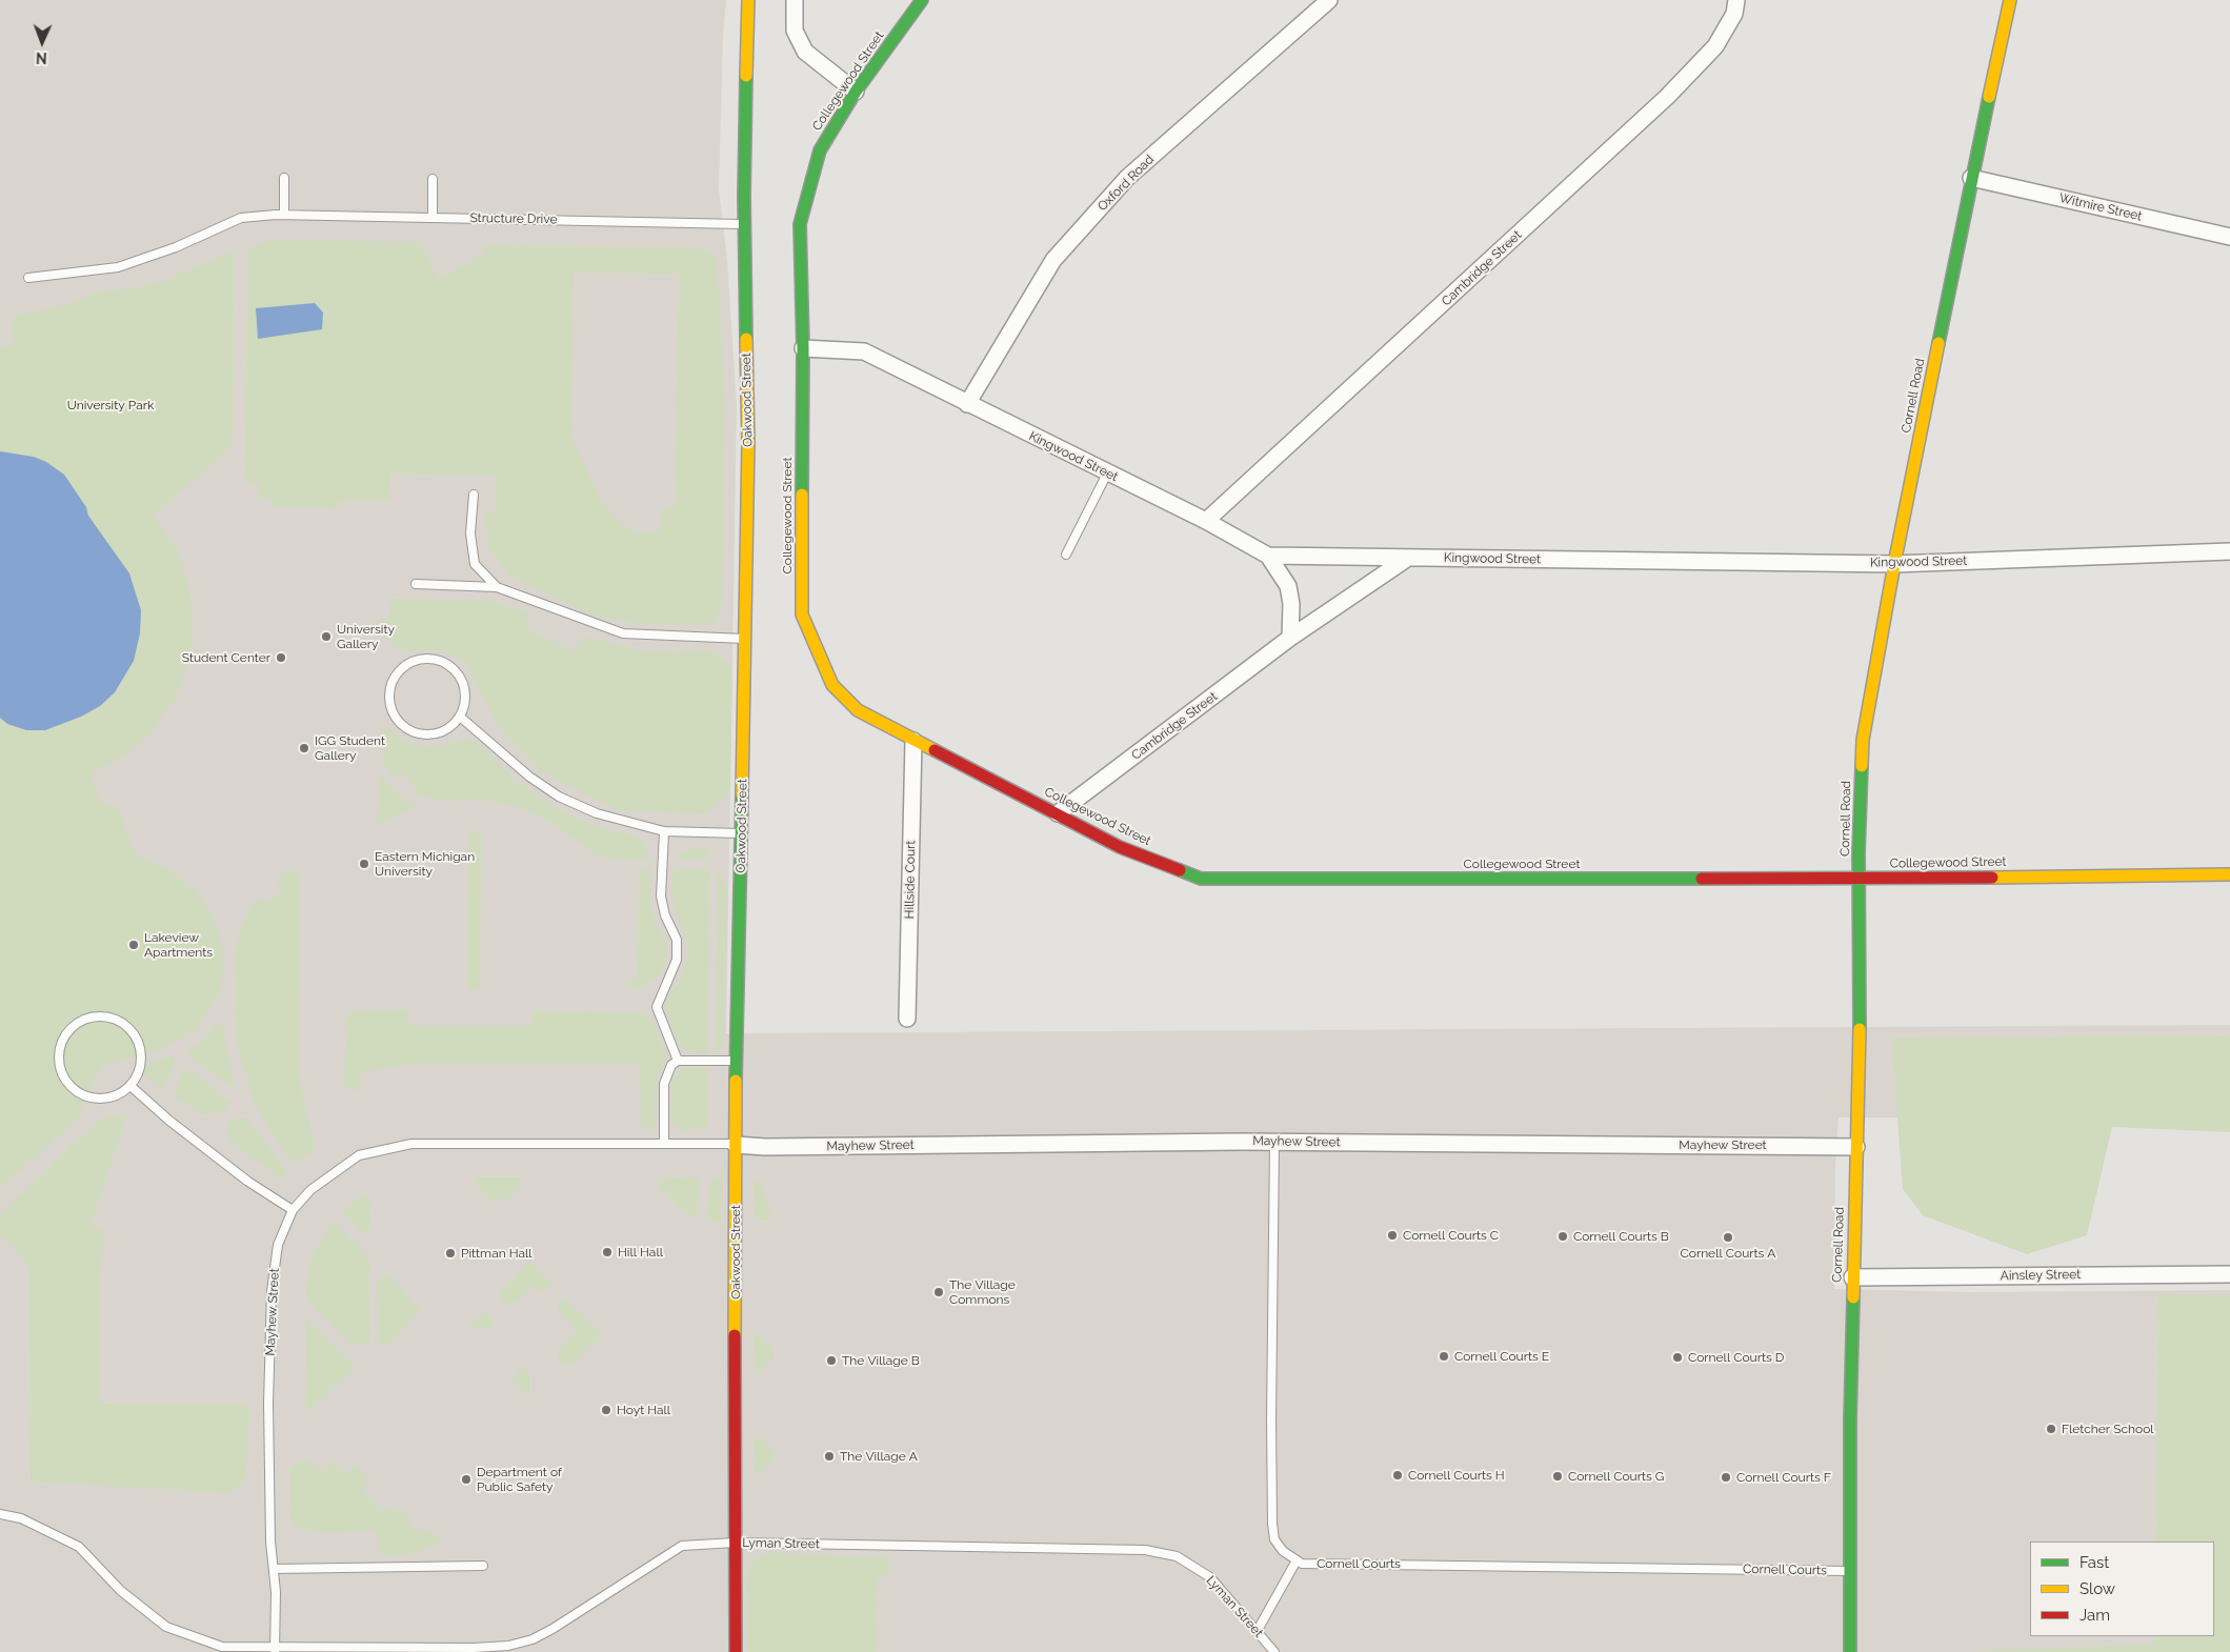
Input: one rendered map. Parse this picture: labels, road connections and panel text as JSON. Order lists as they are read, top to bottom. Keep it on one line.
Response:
{"streets":{"street":["Collegewood Street","Oxford Road","Witmire Street","Cambridge Street","Cornell Road","Oakwood Street","Kingwood Street","Hillside Court","Mayhew Street","Ainsley Street"],"lane":["Structure Drive","Lyman Street","Cornell Courts"]},"crossings":[["Collegewood Street","Cambridge Street"],["Collegewood Street","Cornell Road"],["Collegewood Street","Kingwood Street"],["Collegewood Street","Hillside Court"],["Oxford Road","Kingwood Street"],["Witmire Street","Cornell Road"],["Structure Drive","Oakwood Street"],["Cambridge Street","Kingwood Street"],["Cornell Road","Kingwood Street"],["Cornell Road","Mayhew Street"],["Cornell Road","Ainsley Street"],["Cornell Road","Cornell Courts"],["Oakwood Street","Mayhew Street"],["Oakwood Street","Lyman Street"],["Mayhew Street","Lyman Street"]],"parks":["University Park"],"places":["University Gallery","Student Center","IGG Student Gallery","Eastern Michigan University","Lakeview Apartments","Cornell Courts C","Cornell Courts B","Cornell Courts A","Hill Hall","Pittman Hall","The Village Commons","Cornell Courts E","Cornell Courts D","The Village B","Hoyt Hall","Fletcher School","The Village A","Cornell Courts H","Cornell Courts G","Cornell Courts F","Department of Public Safety"],"legend":["Fast","Slow","Jam"],"north":"bottom"}
